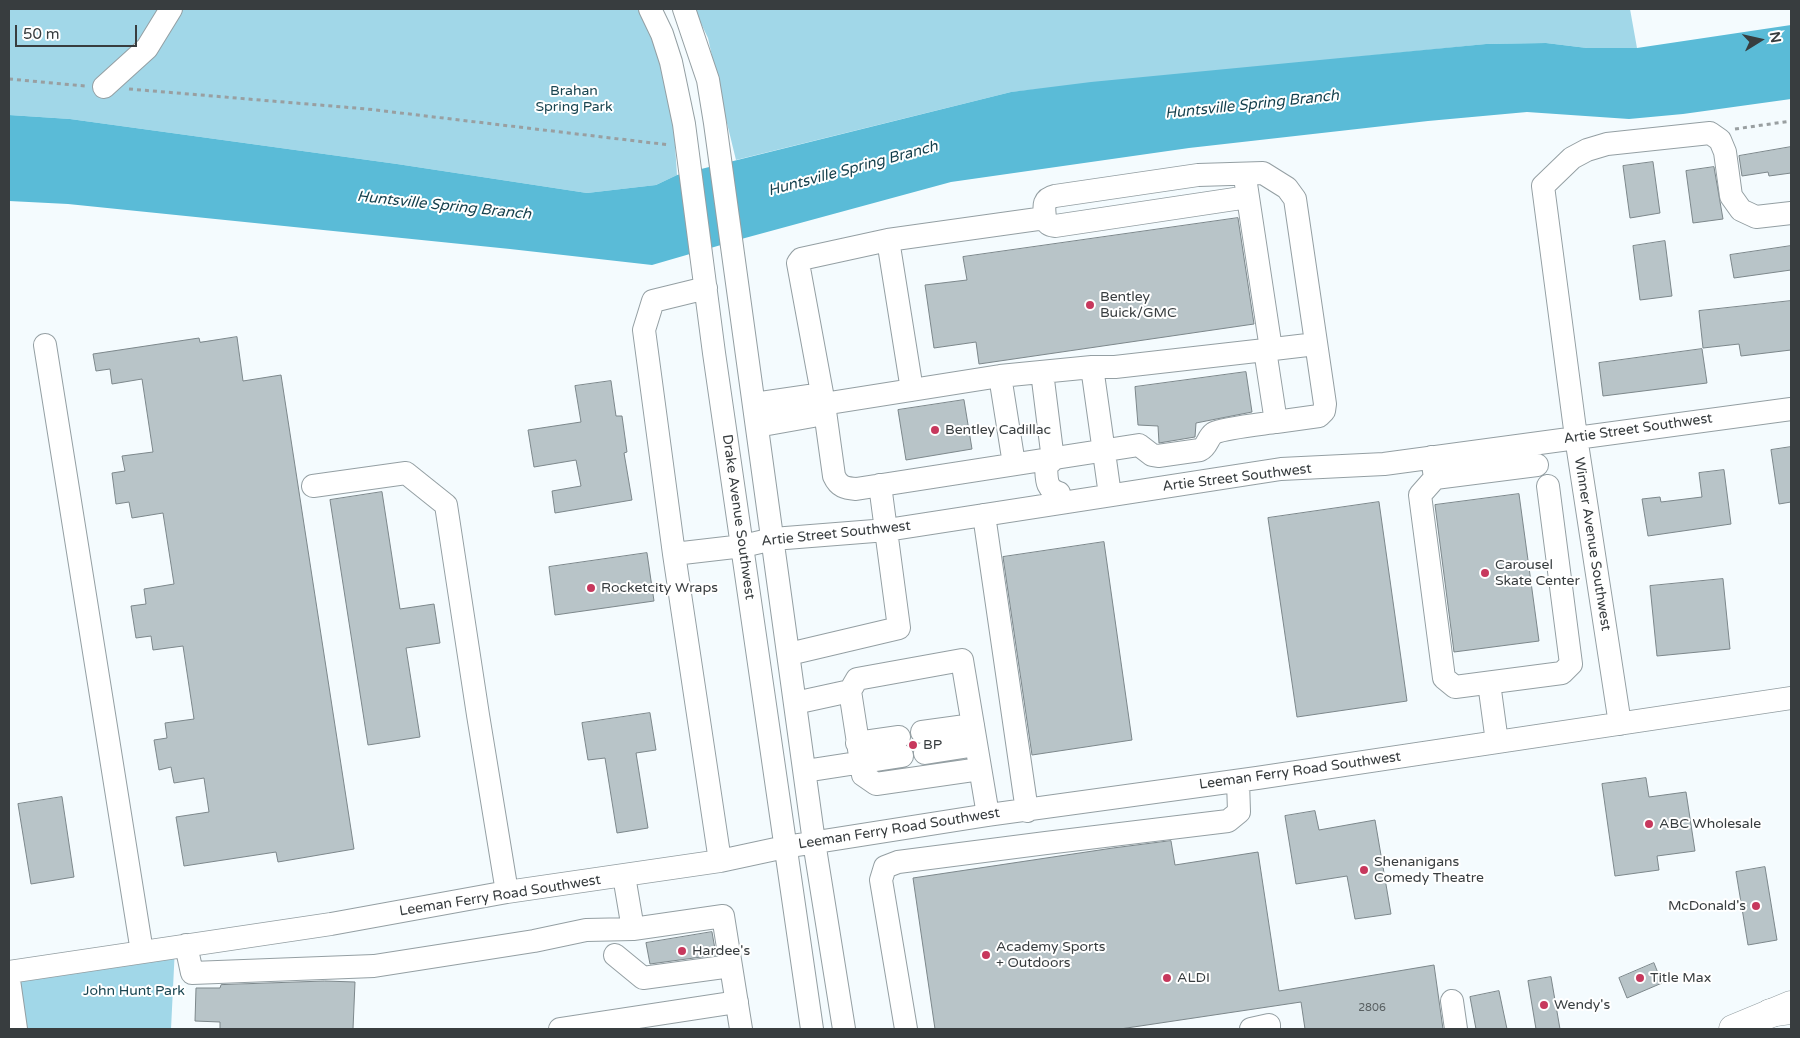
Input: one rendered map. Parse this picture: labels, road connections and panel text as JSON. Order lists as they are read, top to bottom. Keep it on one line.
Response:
{"streets":{"street":["Artie Street Southwest","Drake Avenue Southwest","Winner Avenue Southwest","Leeman Ferry Road Southwest"]},"crossings":[["Artie Street Southwest","Drake Avenue Southwest"],["Artie Street Southwest","Winner Avenue Southwest"],["Drake Avenue Southwest","Leeman Ferry Road Southwest"],["Winner Avenue Southwest","Leeman Ferry Road Southwest"]],"water":["Huntsville Spring Branch"],"parks":["Brahan Spring Park","John Hunt Park"],"places":["Bentley Buick/GMC","Bentley Cadillac","Carousel Skate Center","Rocketcity Wraps","BP","ABC Wholesale","Shenanigans Comedy Theatre","McDonald's","Hardee's","Academy Sports + Outdoors","ALDI","Title Max","Wendy's"],"house_numbers":["2806"],"scale_bar":"50 m","north":"right"}
